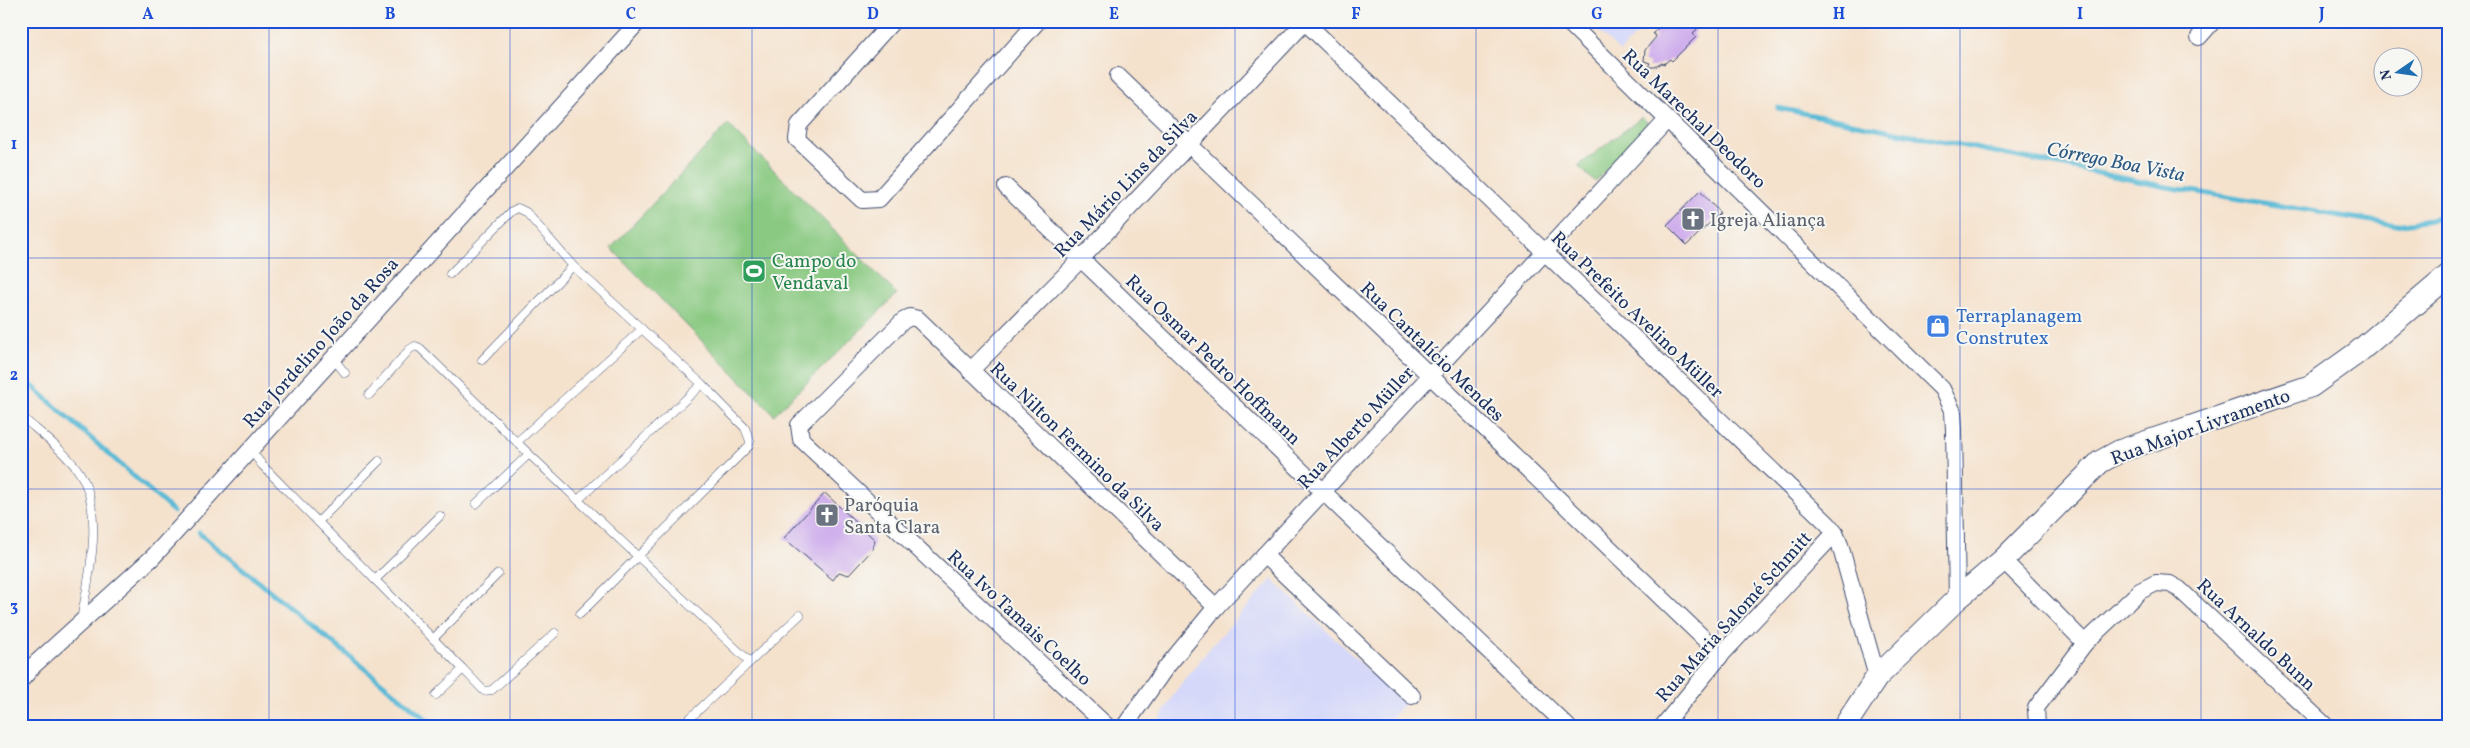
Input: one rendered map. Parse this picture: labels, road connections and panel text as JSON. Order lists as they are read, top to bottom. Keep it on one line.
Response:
{"streets":{"main road":["Rua Major Livramento"],"street":["Rua Marechal Deodoro","Rua Mário Lins da Silva","Rua Prefeito Avelino Müller","Rua Jordelino João da Rosa","Rua Cantalício Mendes","Rua Osmar Pedro Hoffmann","Rua Alberto Müller","Rua Nilton Fermino da Silva","Rua Maria Salomé Schmitt","Rua Ivo Tamais Coelho","Rua Arnaldo Bunn"]},"crossings":[["Rua Marechal Deodoro","Rua Major Livramento"],["Rua Marechal Deodoro","Rua Alberto Müller"],["Rua Mário Lins da Silva","Rua Prefeito Avelino Müller"],["Rua Mário Lins da Silva","Rua Cantalício Mendes"],["Rua Mário Lins da Silva","Rua Osmar Pedro Hoffmann"],["Rua Mário Lins da Silva","Rua Nilton Fermino da Silva"],["Rua Prefeito Avelino Müller","Rua Major Livramento"],["Rua Prefeito Avelino Müller","Rua Alberto Müller"],["Rua Prefeito Avelino Müller","Rua Maria Salomé Schmitt"],["Rua Cantalício Mendes","Rua Alberto Müller"],["Rua Cantalício Mendes","Rua Maria Salomé Schmitt"],["Rua Osmar Pedro Hoffmann","Rua Alberto Müller"],["Rua Alberto Müller","Rua Nilton Fermino da Silva"],["Rua Nilton Fermino da Silva","Rua Ivo Tamais Coelho"]],"water":["Córrego Boa Vista"],"places":{"church":["Igreja Aliança","Paróquia Santa Clara"],"sports":["Campo do Vendaval"],"shop":["Terraplanagem Construtex"]},"north":"left","grid":{"columns":["A","B","C","D","E","F","G","H","I","J"],"rows":["1","2","3"]}}
